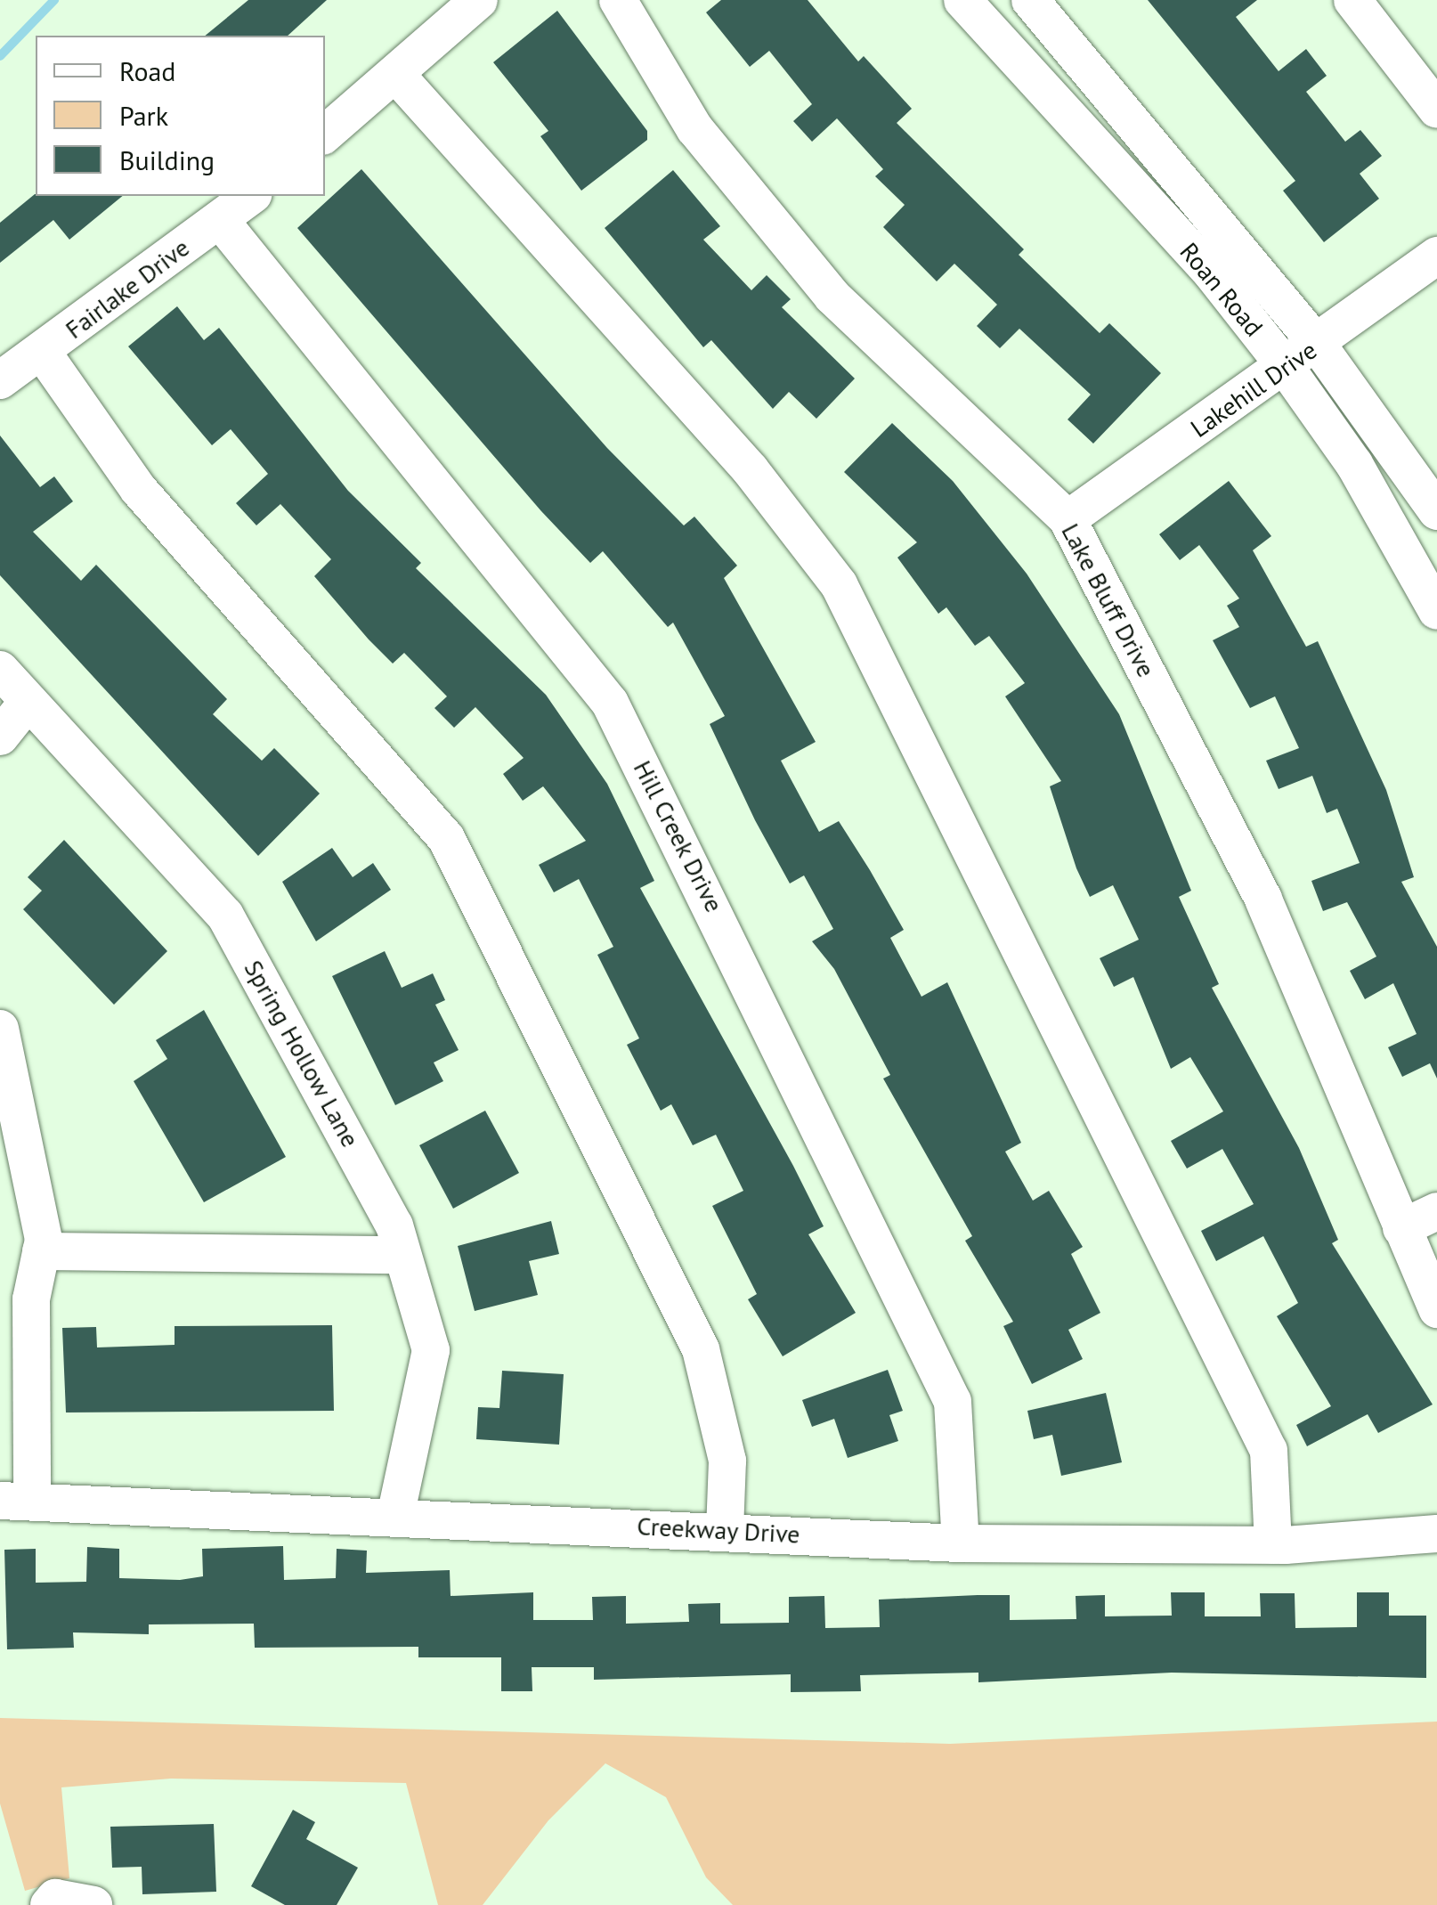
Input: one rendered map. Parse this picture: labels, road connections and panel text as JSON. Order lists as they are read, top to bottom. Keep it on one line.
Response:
{"streets":{"street":["Fairlake Drive","Roan Road","Lakehill Drive","Lake Bluff Drive","Hill Creek Drive","Spring Hollow Lane","Creekway Drive"]},"crossings":[["Fairlake Drive","Hill Creek Drive"],["Roan Road","Lakehill Drive"],["Lakehill Drive","Lake Bluff Drive"],["Hill Creek Drive","Creekway Drive"],["Spring Hollow Lane","Creekway Drive"]],"legend":["Road","Park","Building"]}
